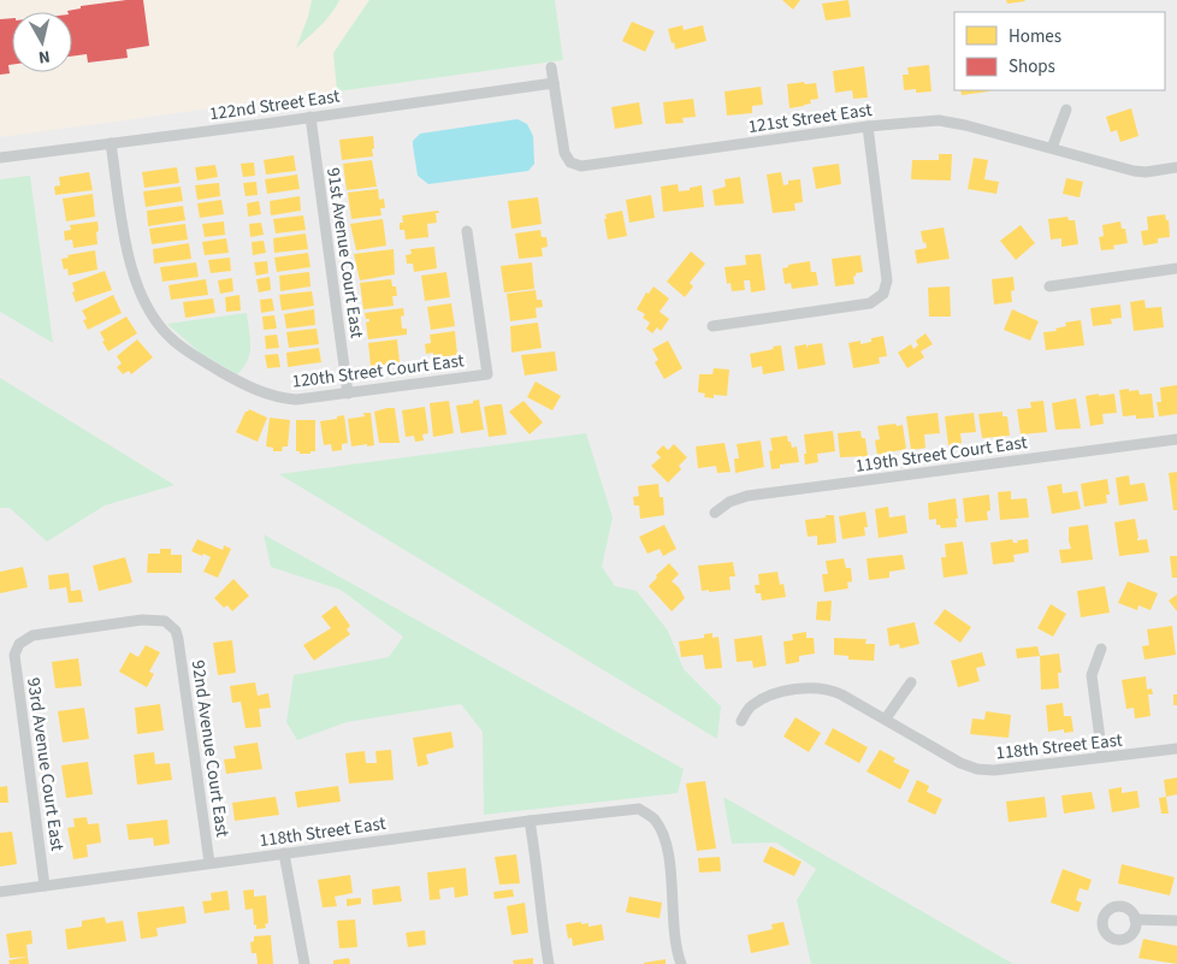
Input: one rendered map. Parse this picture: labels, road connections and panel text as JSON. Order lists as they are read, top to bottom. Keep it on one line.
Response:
{"streets":{"street":["122nd Street East","121st Street East","91st Avenue Court East","120th Street Court East","119th Street Court East","118th Street East","92nd Avenue Court East","93rd Avenue Court East"]},"crossings":[["122nd Street East","121st Street East"],["122nd Street East","91st Avenue Court East"],["122nd Street East","120th Street Court East"],["91st Avenue Court East","120th Street Court East"],["118th Street East","92nd Avenue Court East"],["118th Street East","93rd Avenue Court East"],["92nd Avenue Court East","93rd Avenue Court East"]],"legend":["Homes","Shops"],"north":"bottom"}
